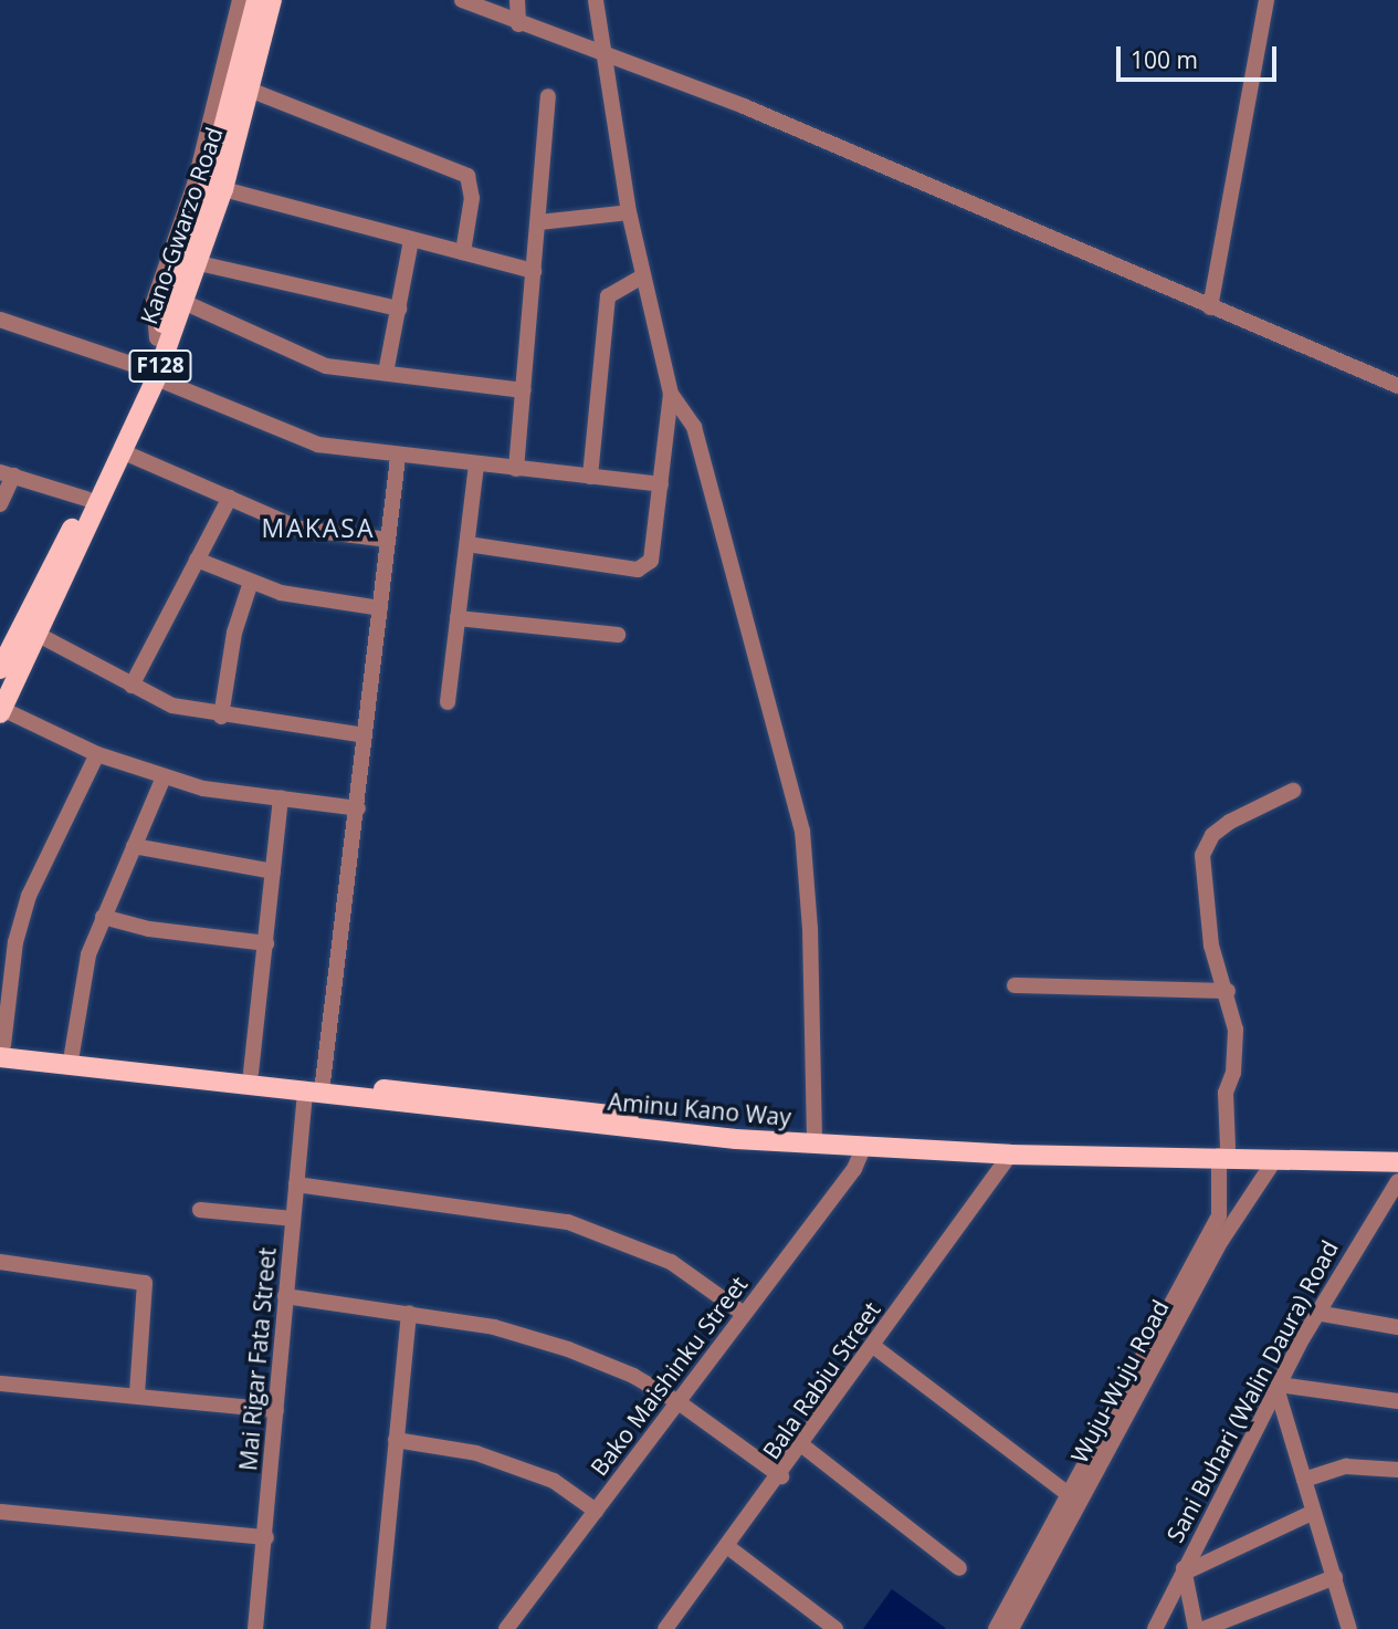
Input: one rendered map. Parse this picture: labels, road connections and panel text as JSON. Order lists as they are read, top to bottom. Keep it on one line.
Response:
{"streets":{"main road":["Kano-Gwarzo Road","F128","Aminu Kano Way"],"street":["Mai Rigar Fata Street","Bako Maishinku Street","Bala Rabiu Street","Wuju-Wuju Road","Sani Buhari (Walin Daura) Road"]},"crossings":[["Kano-Gwarzo Road","F128"],["Aminu Kano Way","Mai Rigar Fata Street"],["Aminu Kano Way","Bako Maishinku Street"],["Aminu Kano Way","Bala Rabiu Street"],["Aminu Kano Way","Wuju-Wuju Road"]],"districts":["MAKASA"],"scale_bar":"100 m"}
